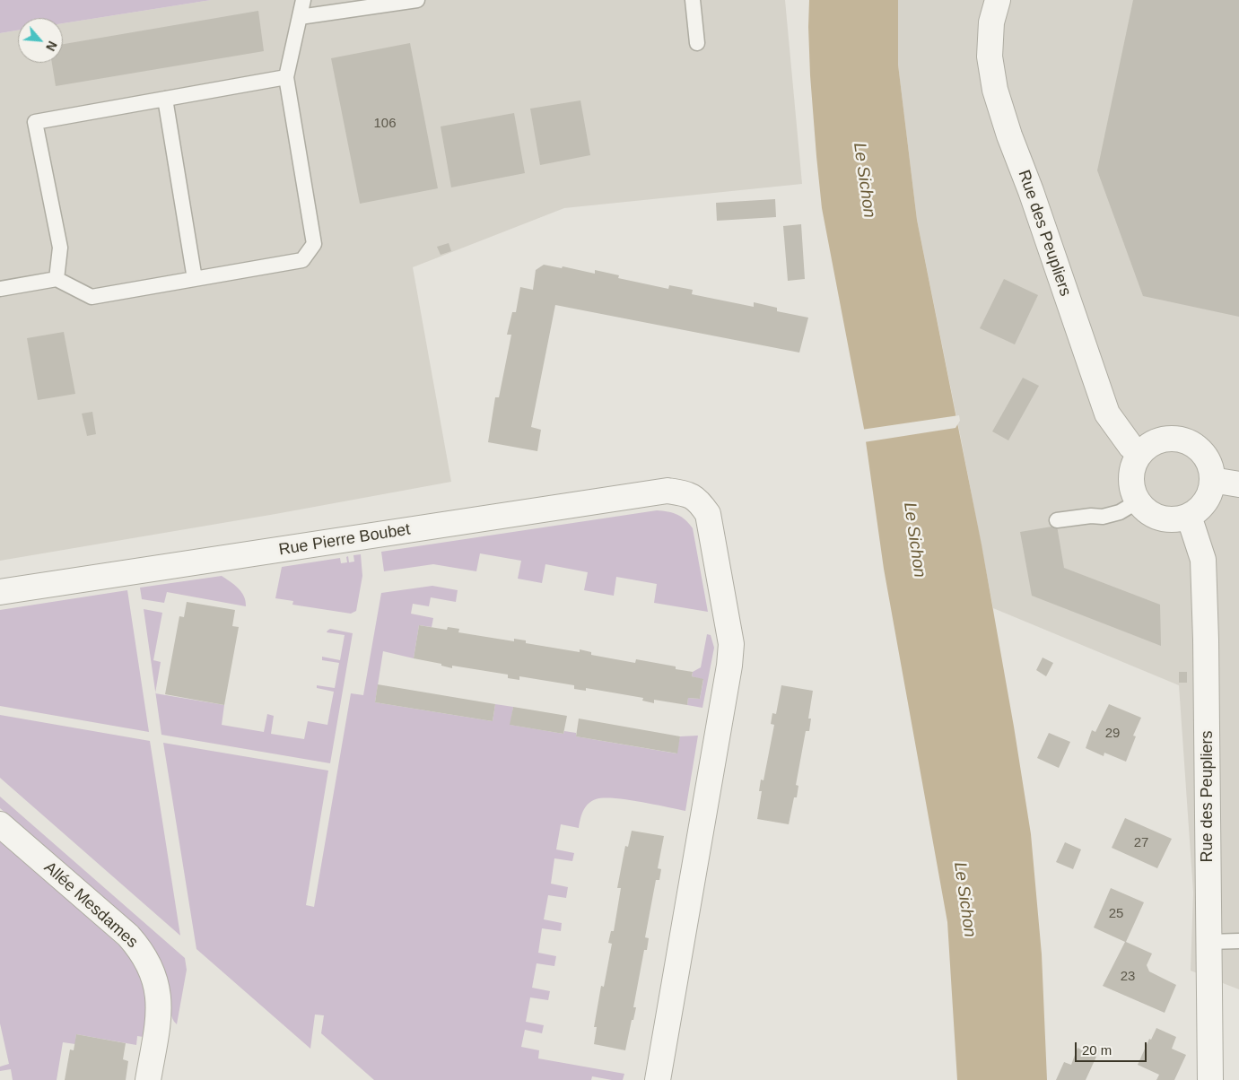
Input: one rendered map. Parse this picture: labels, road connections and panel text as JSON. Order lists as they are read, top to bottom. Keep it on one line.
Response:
{"streets":{"street":["Rue des Peupliers","Rue Pierre Boubet","Allée Mesdames"]},"water":["Le Sichon"],"house_numbers":["106","29","27","25","23"],"scale_bar":"20 m","north":"bottom right"}
